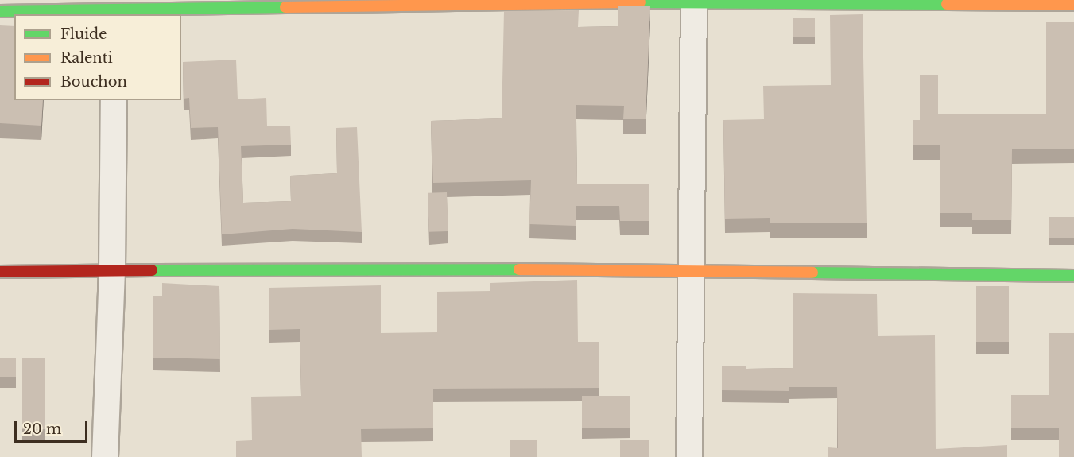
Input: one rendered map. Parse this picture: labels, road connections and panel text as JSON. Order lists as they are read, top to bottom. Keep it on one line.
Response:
{"legend":["Fluide","Ralenti","Bouchon"],"scale_bar":"20 m"}
